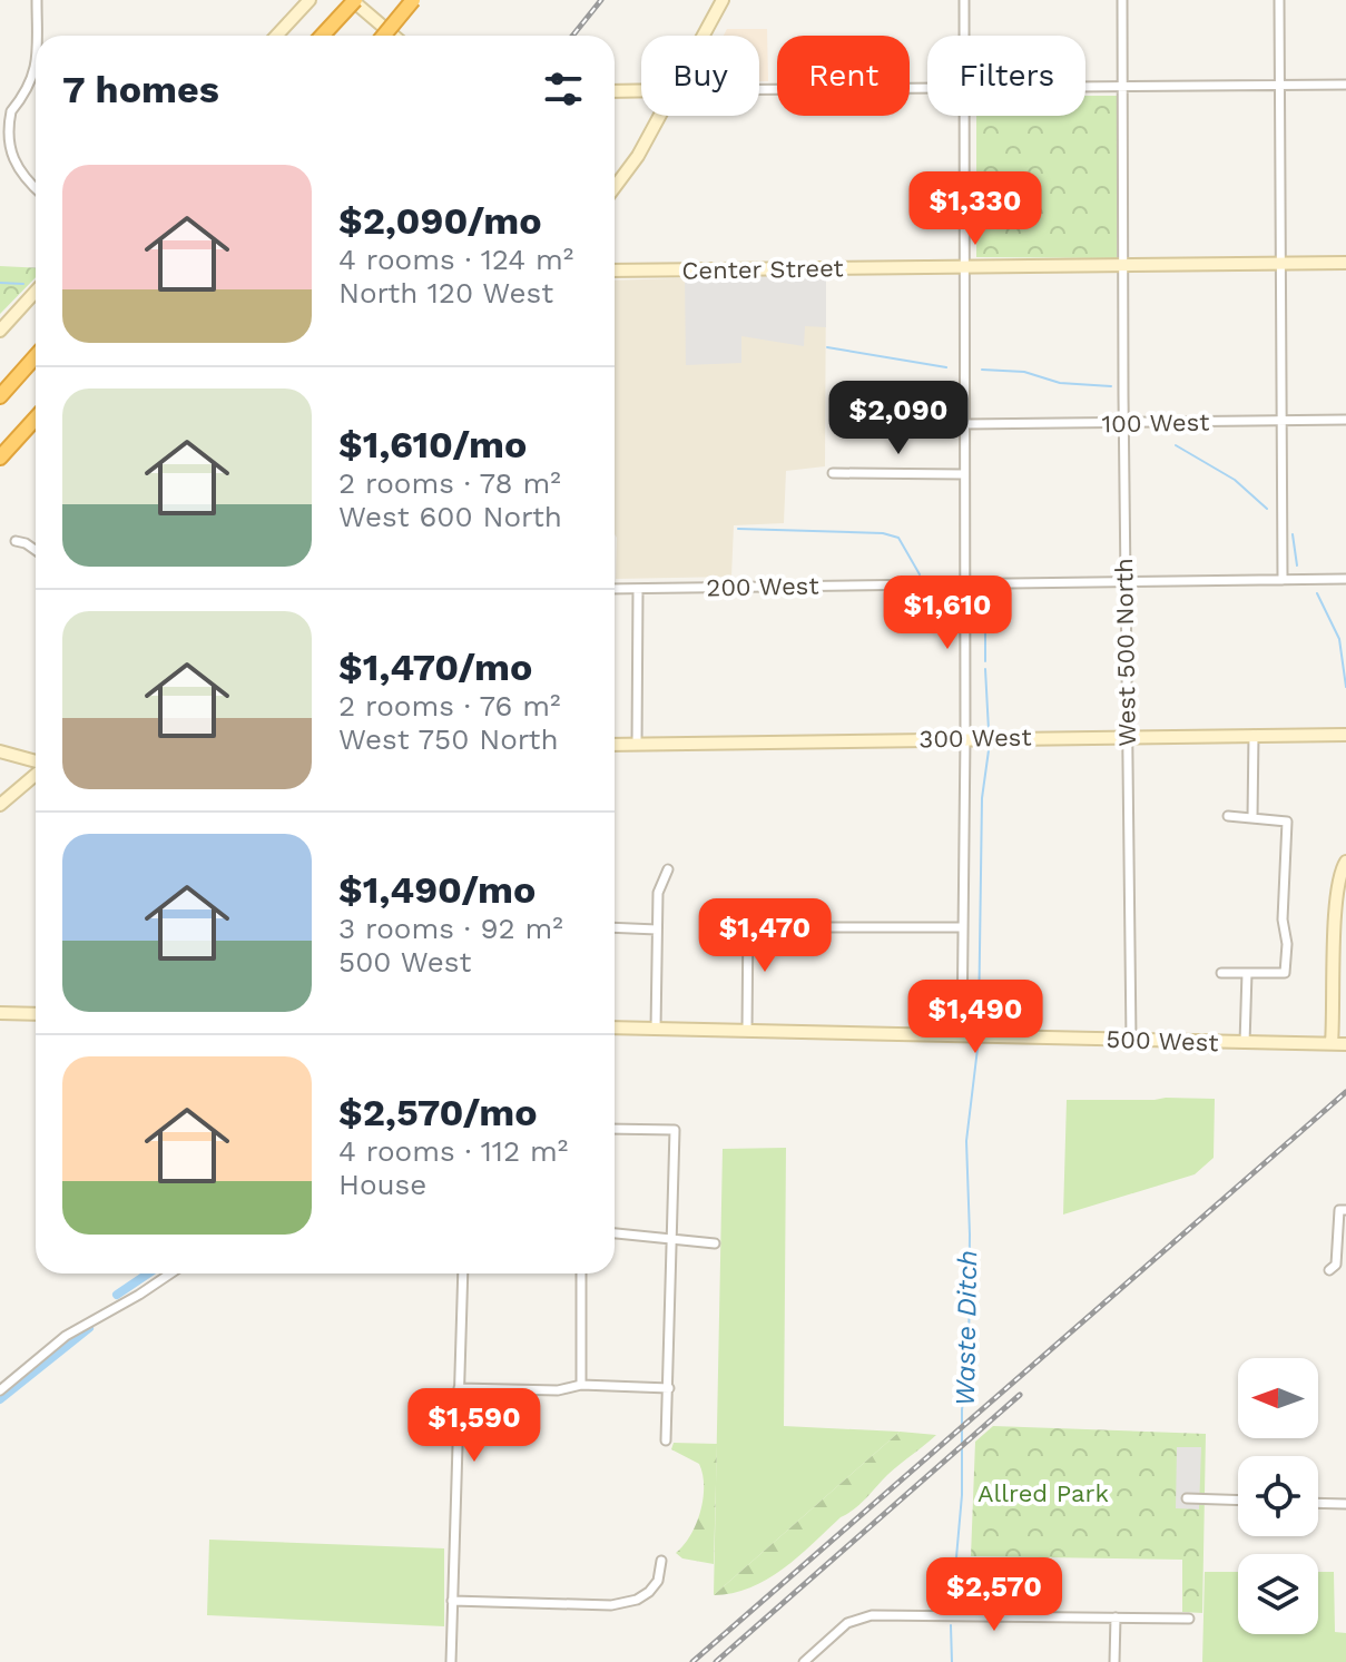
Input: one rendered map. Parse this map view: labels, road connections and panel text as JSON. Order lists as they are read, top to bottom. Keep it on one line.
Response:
{"streets":{"street":["Center Street","100 West","200 West","West 500 North","300 West","500 West"]},"crossings":[["Center Street","West 500 North"],["100 West","West 500 North"],["200 West","West 500 North"],["West 500 North","300 West"],["West 500 North","500 West"]],"water":["Waste Ditch"],"parks":["Allred Park"],"north":"left","page":{"chip":["Buy","Rent","Filters"],"heading":"7 homes","list":[{"name":"$2,090/mo","note":"4 rooms · 124 m² · North 120 West"},{"name":"$1,610/mo","note":"2 rooms · 78 m² · West 600 North"},{"name":"$1,470/mo","note":"2 rooms · 76 m² · West 750 North"},{"name":"$1,490/mo","note":"3 rooms · 92 m² · 500 West"},{"name":"$2,570/mo","note":"4 rooms · 112 m² · House"}],"price":["$1,330","$2,090","$1,610","$1,470","$1,490","$1,590","$2,570"]}}
